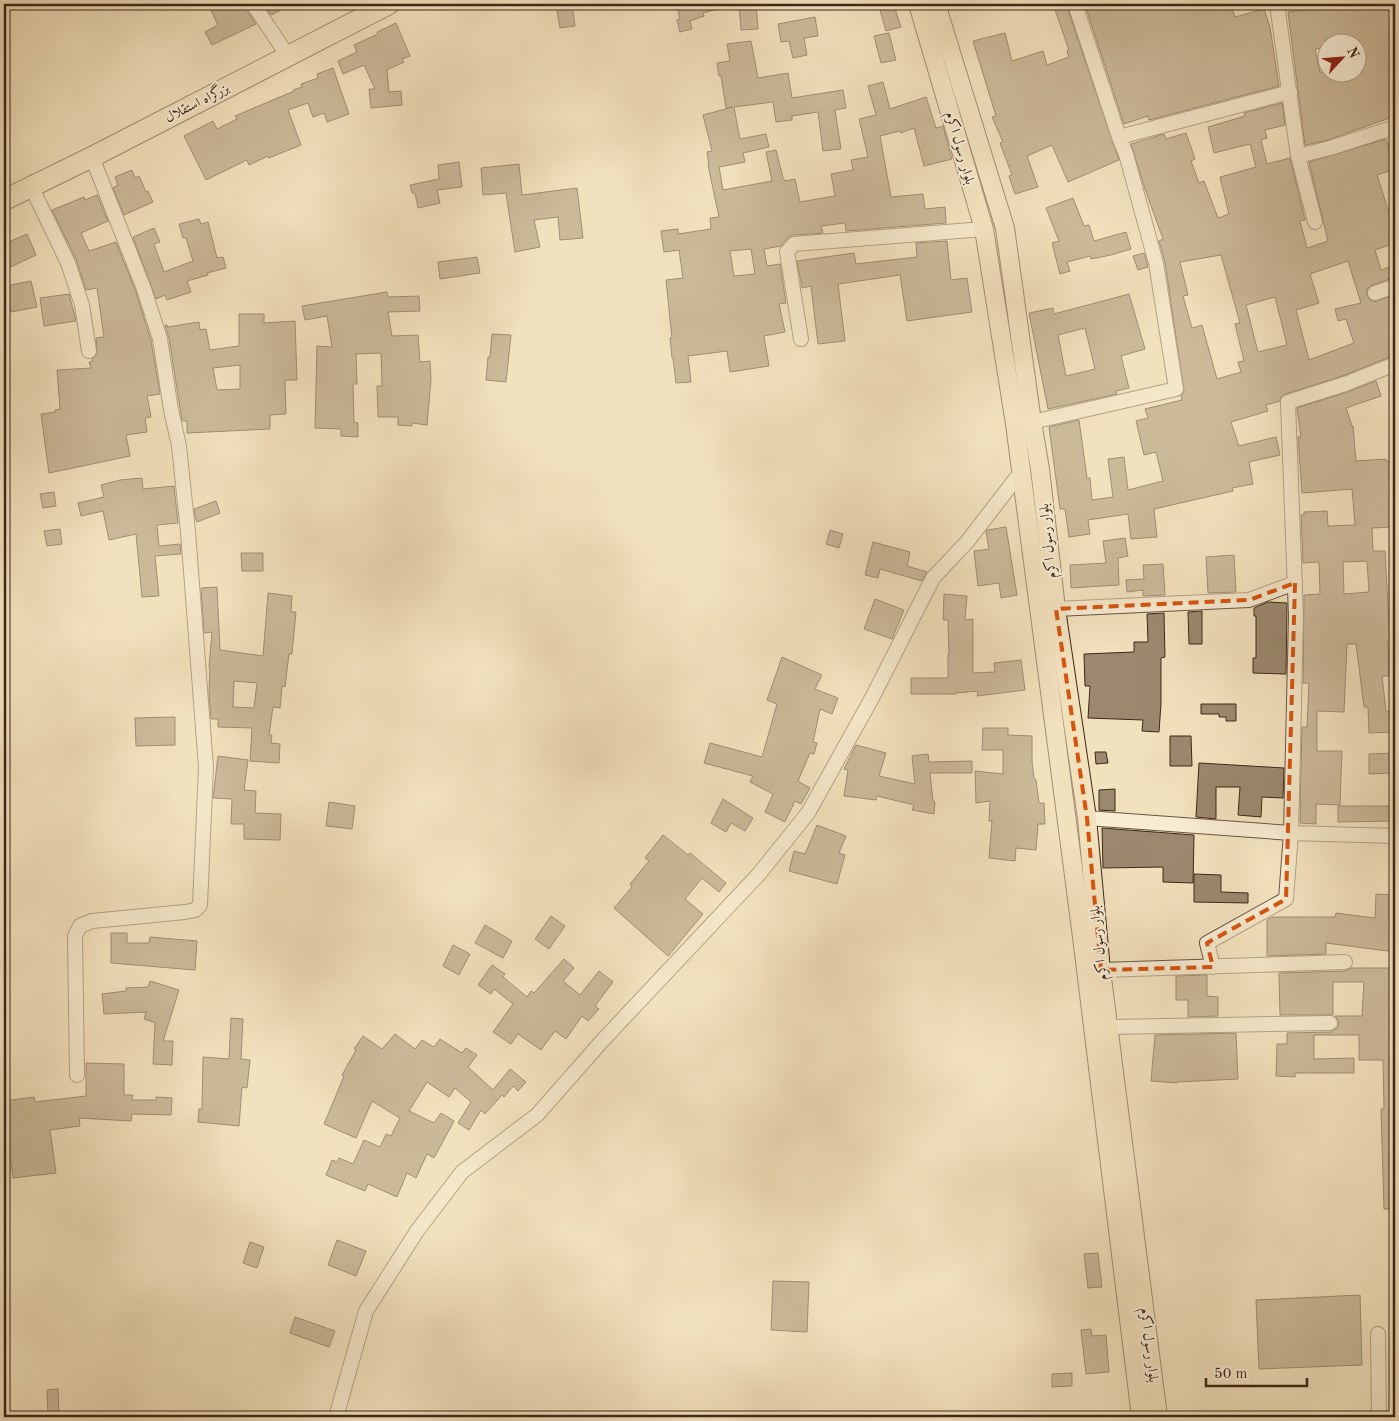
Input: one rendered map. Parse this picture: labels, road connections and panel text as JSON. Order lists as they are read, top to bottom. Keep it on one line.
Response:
{"streets":{"highway":["بزرگراه استقلال"],"main road":["بلوار رسول اکرم"]},"scale_bar":"50 m","north":"top right"}
